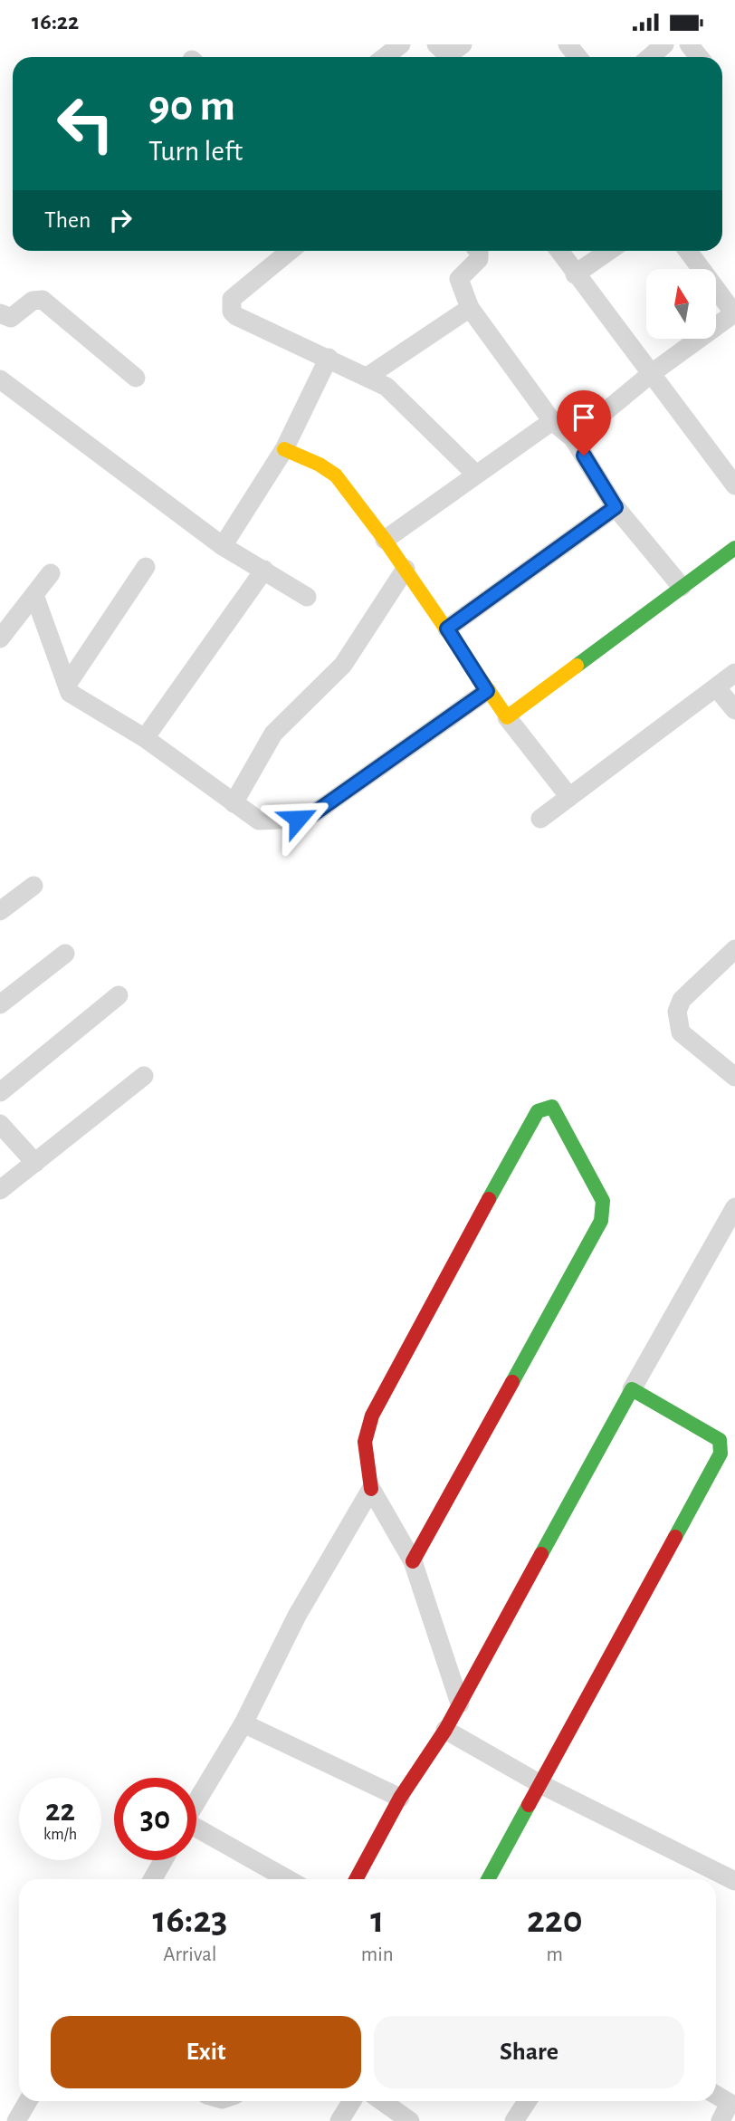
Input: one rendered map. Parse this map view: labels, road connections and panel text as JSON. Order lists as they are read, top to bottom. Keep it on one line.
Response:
{"north":"top","page":{"status":"16:22","turn":["90 m","Turn left"],"then":"Then","speed":"22 km/h","limit":"30","eta":["16:23","Arrival","1","min","220","m"],"buttons":["Exit","Share"]}}
